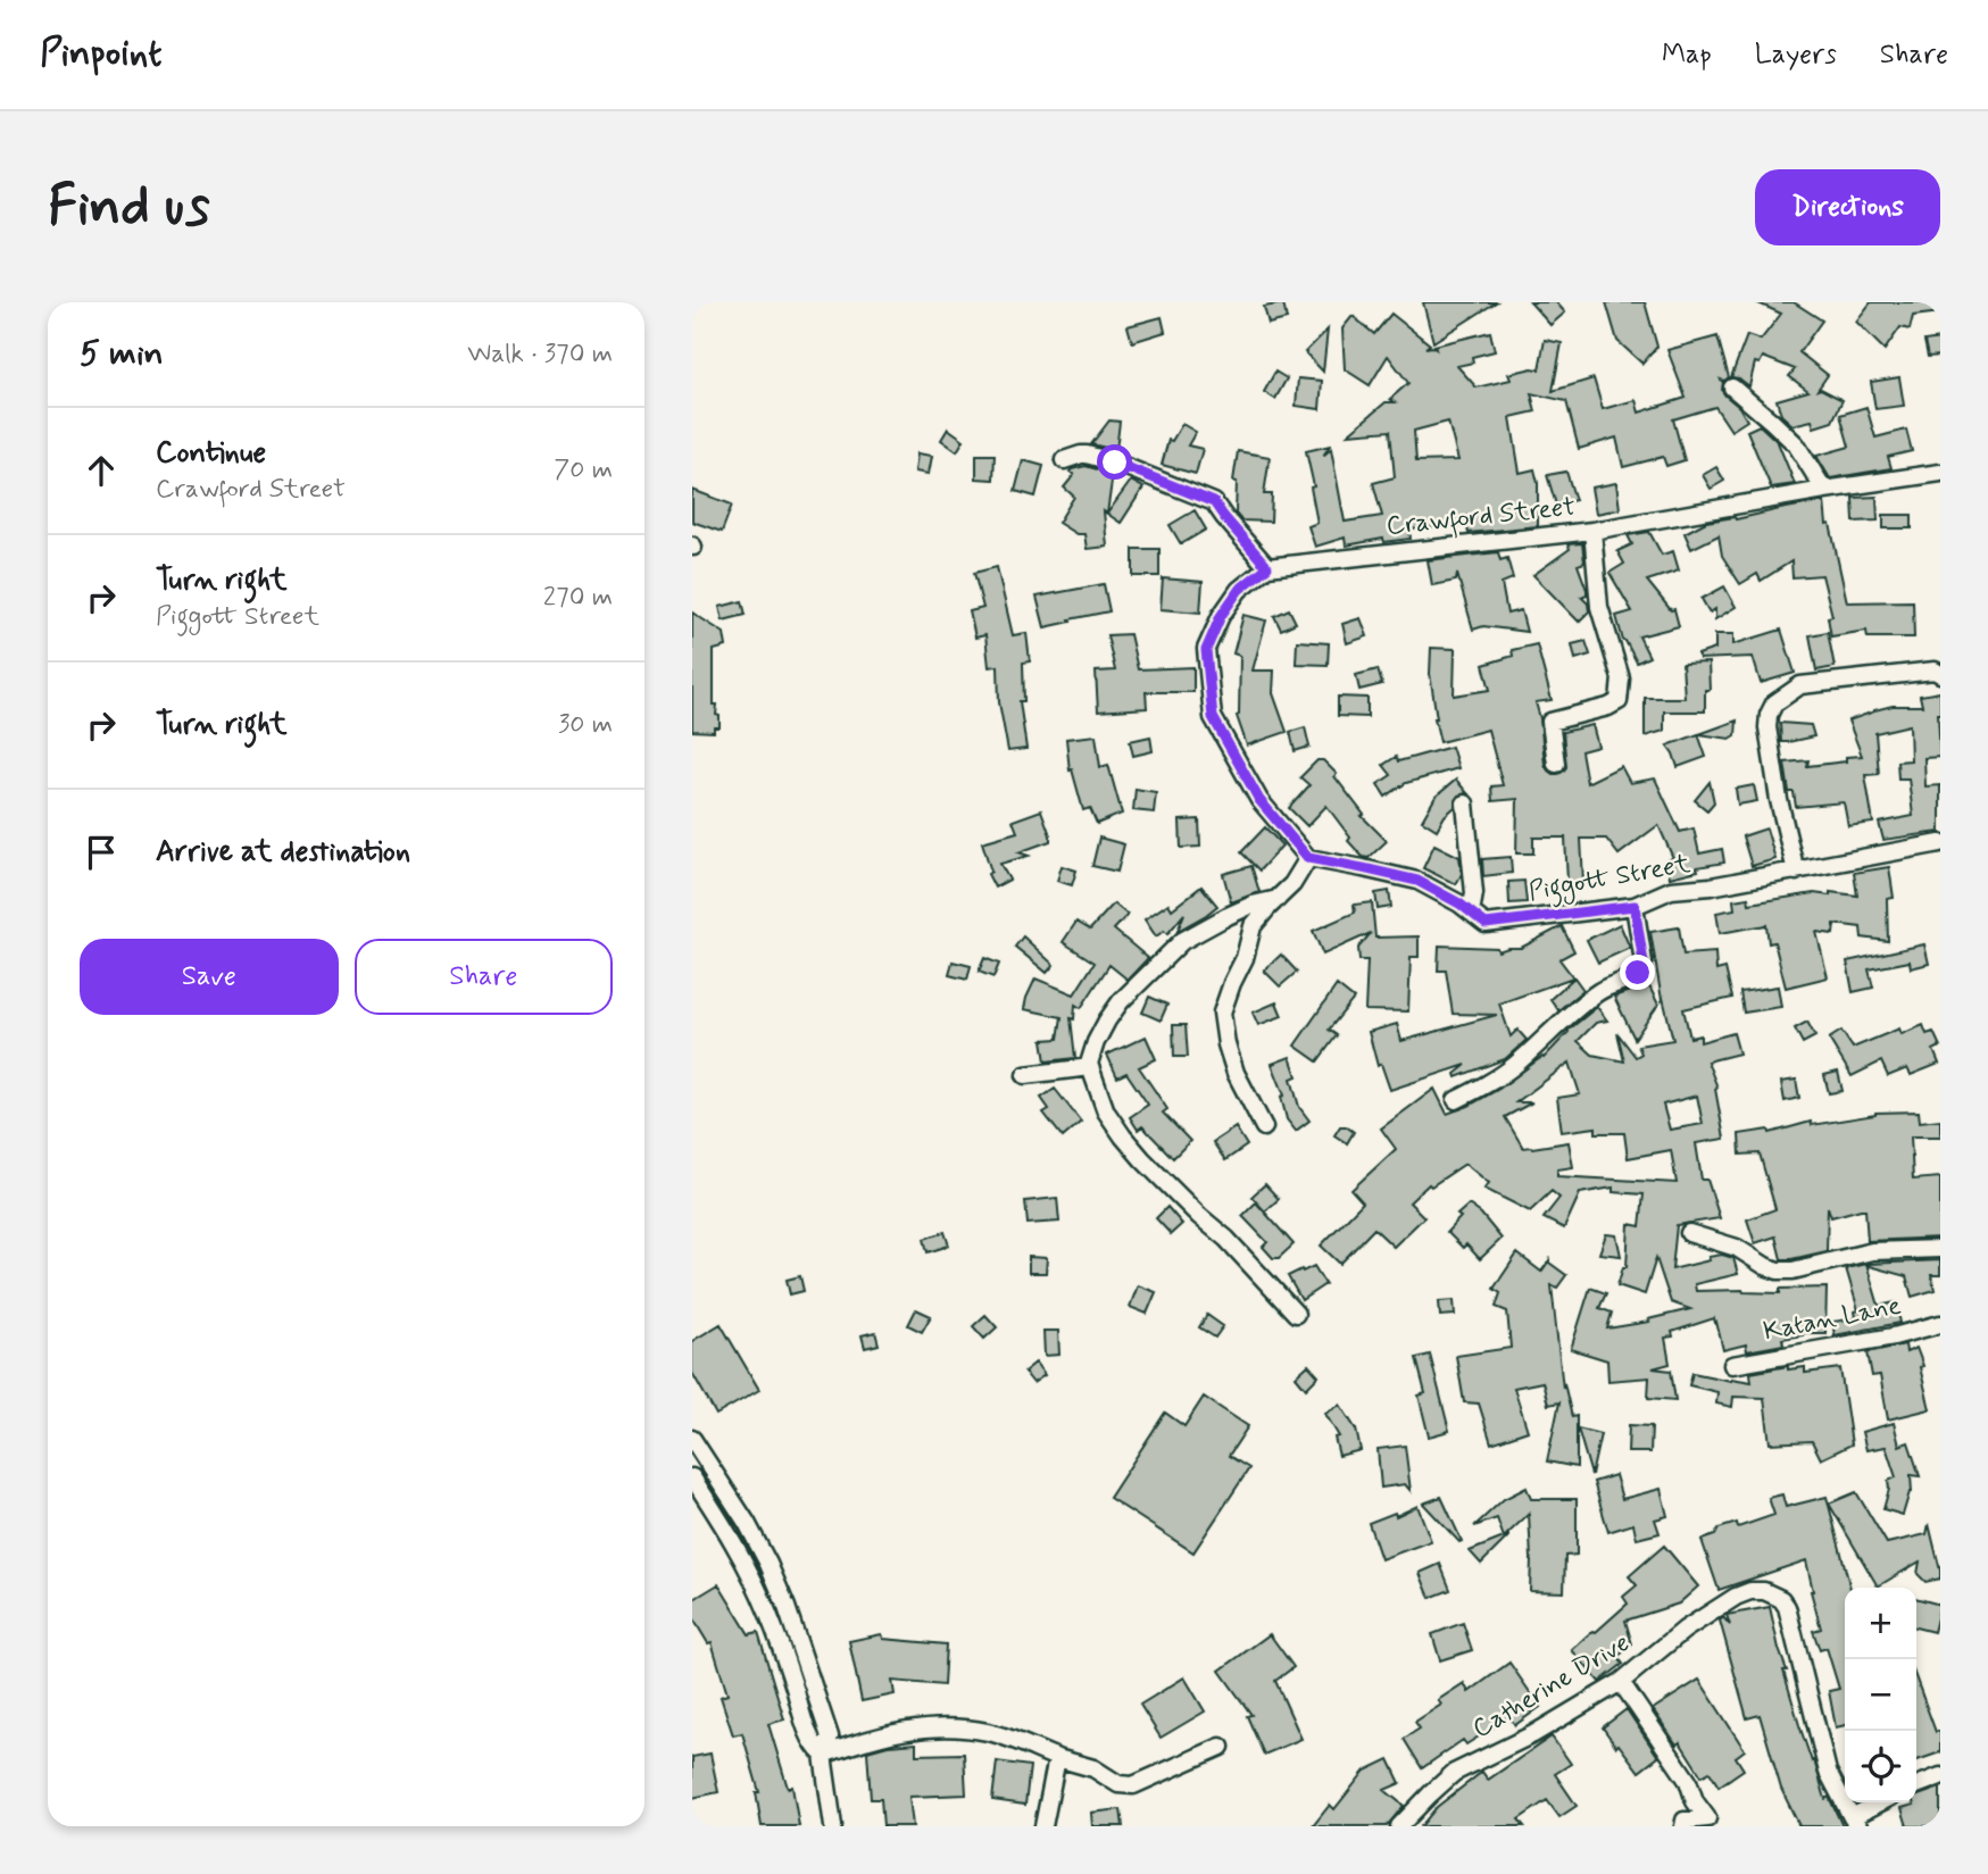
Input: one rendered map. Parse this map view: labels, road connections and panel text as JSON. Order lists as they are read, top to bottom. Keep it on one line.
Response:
{"streets":{"street":["Crawford Street","Piggott Street","Katan Lane","Catherine Drive"]},"page":{"header":"Pinpoint","nav":["Map","Layers","Share"],"buttons":["Directions",["Save","Share"]],"title":"Find us","heading":["5 min","Walk · 370 m"],"list":[["Continue","Crawford Street","70 m"],["Turn right","Piggott Street","270 m"],["Turn right","30 m"],"Arrive at destination"],"map_buttons":["+","−"]}}
